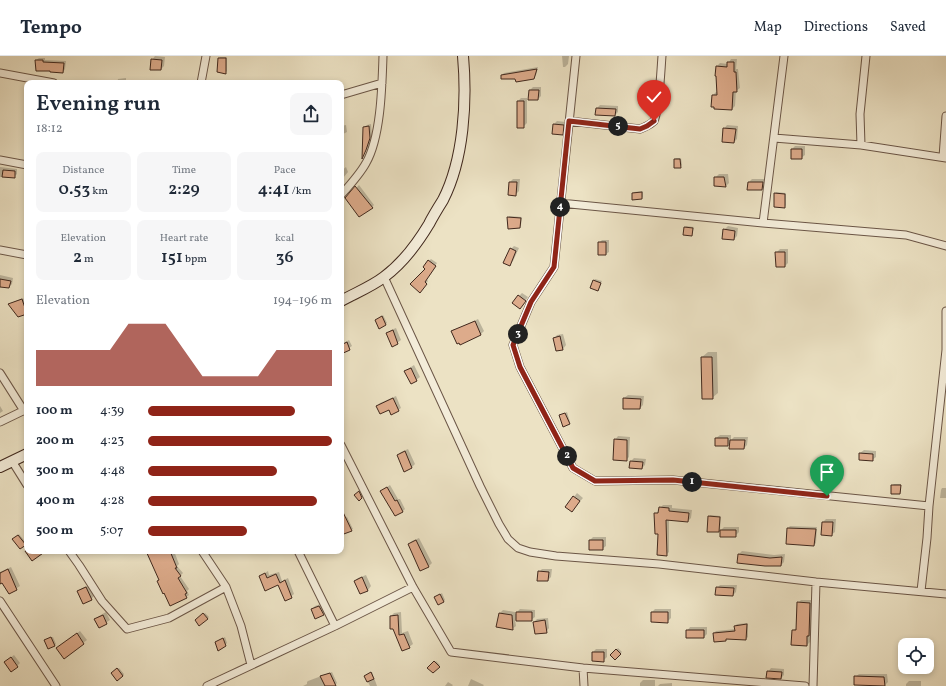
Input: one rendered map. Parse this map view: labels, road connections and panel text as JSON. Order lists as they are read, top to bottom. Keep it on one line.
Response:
{"page":{"header":"Tempo","nav":["Map","Directions","Saved"],"heading":["Evening run","18:12"],"pins":["5","4","3","2","1"],"stats":[["Distance","0.53 km"],["Time","2:29"],["Pace","4:41 /km"],["Elevation","2 m"],["Heart rate","151 bpm"],["kcal","36"]],"chart":["Elevation","194–196 m"],"list":[{"name":"100 m","note":"4:39"},{"name":"200 m","note":"4:23"},{"name":"300 m","note":"4:48"},{"name":"400 m","note":"4:28"},{"name":"500 m","note":"5:07"}]}}
